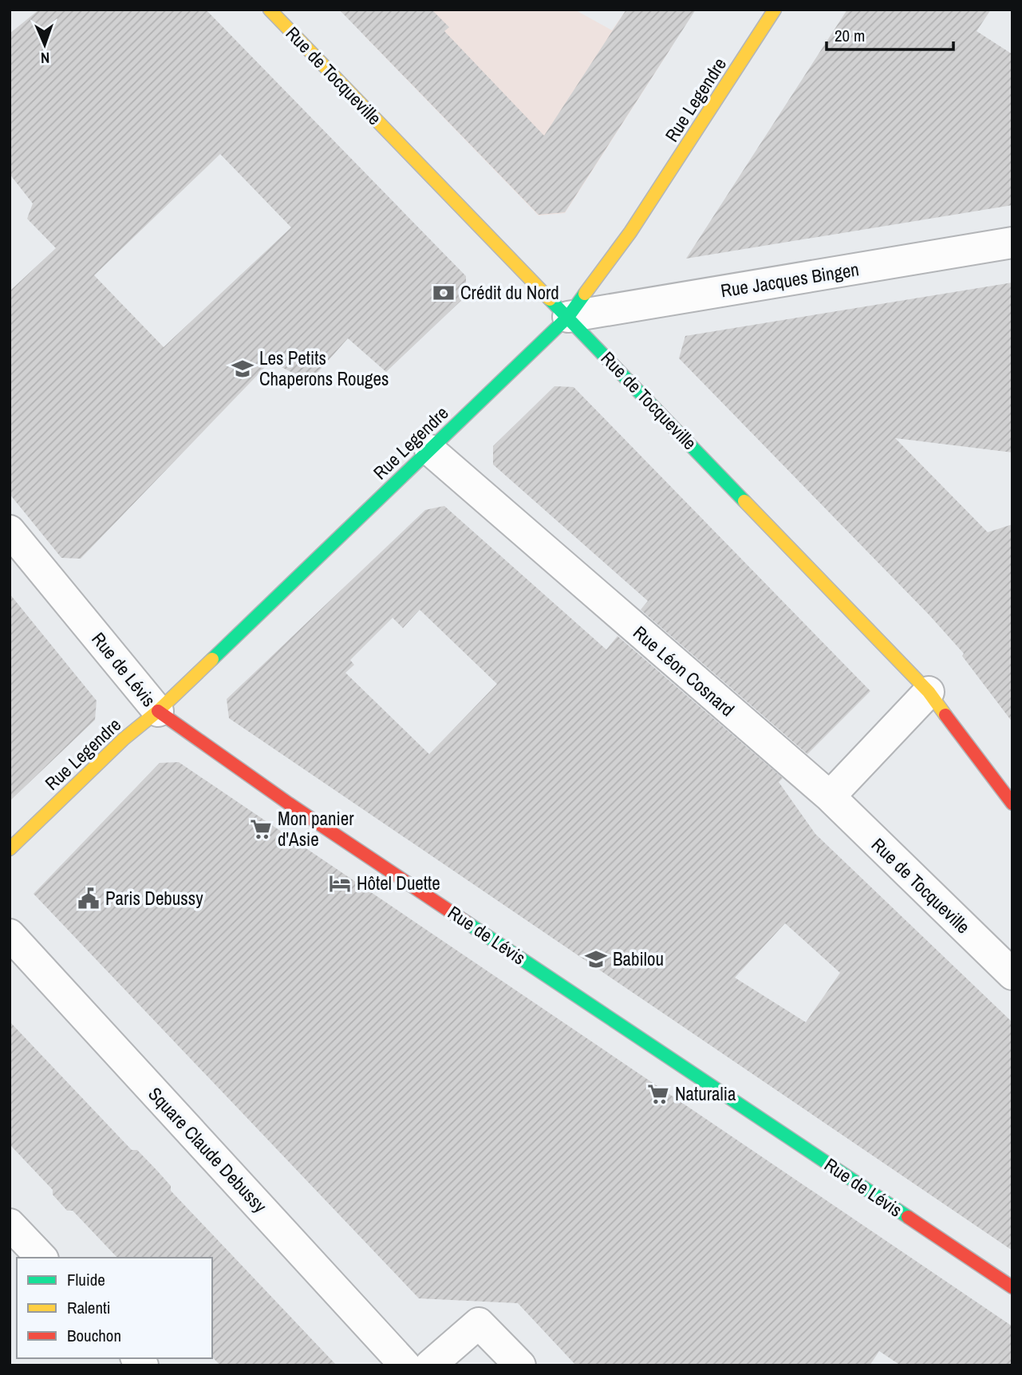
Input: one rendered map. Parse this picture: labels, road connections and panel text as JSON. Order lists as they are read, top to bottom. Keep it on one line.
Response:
{"streets":{"street":["Rue de Tocqueville","Rue Legendre","Rue Jacques Bingen","Rue de Lévis","Rue Léon Cosnard","Square Claude Debussy"]},"crossings":[["Rue de Tocqueville","Rue Legendre"],["Rue de Tocqueville","Rue Jacques Bingen"],["Rue de Tocqueville","Rue Léon Cosnard"],["Rue Legendre","Rue Jacques Bingen"],["Rue Legendre","Rue de Lévis"],["Rue Legendre","Rue Léon Cosnard"]],"places":{"bank":["Crédit du Nord"],"school or university":["Les Petits Chaperons Rouges","Babilou"],"supermarket":["Mon panier d'Asie","Naturalia"],"hotel":["Hôtel Duette"],"public building":["Paris Debussy"]},"legend":["Fluide","Ralenti","Bouchon"],"scale_bar":"20 m","north":"bottom"}
